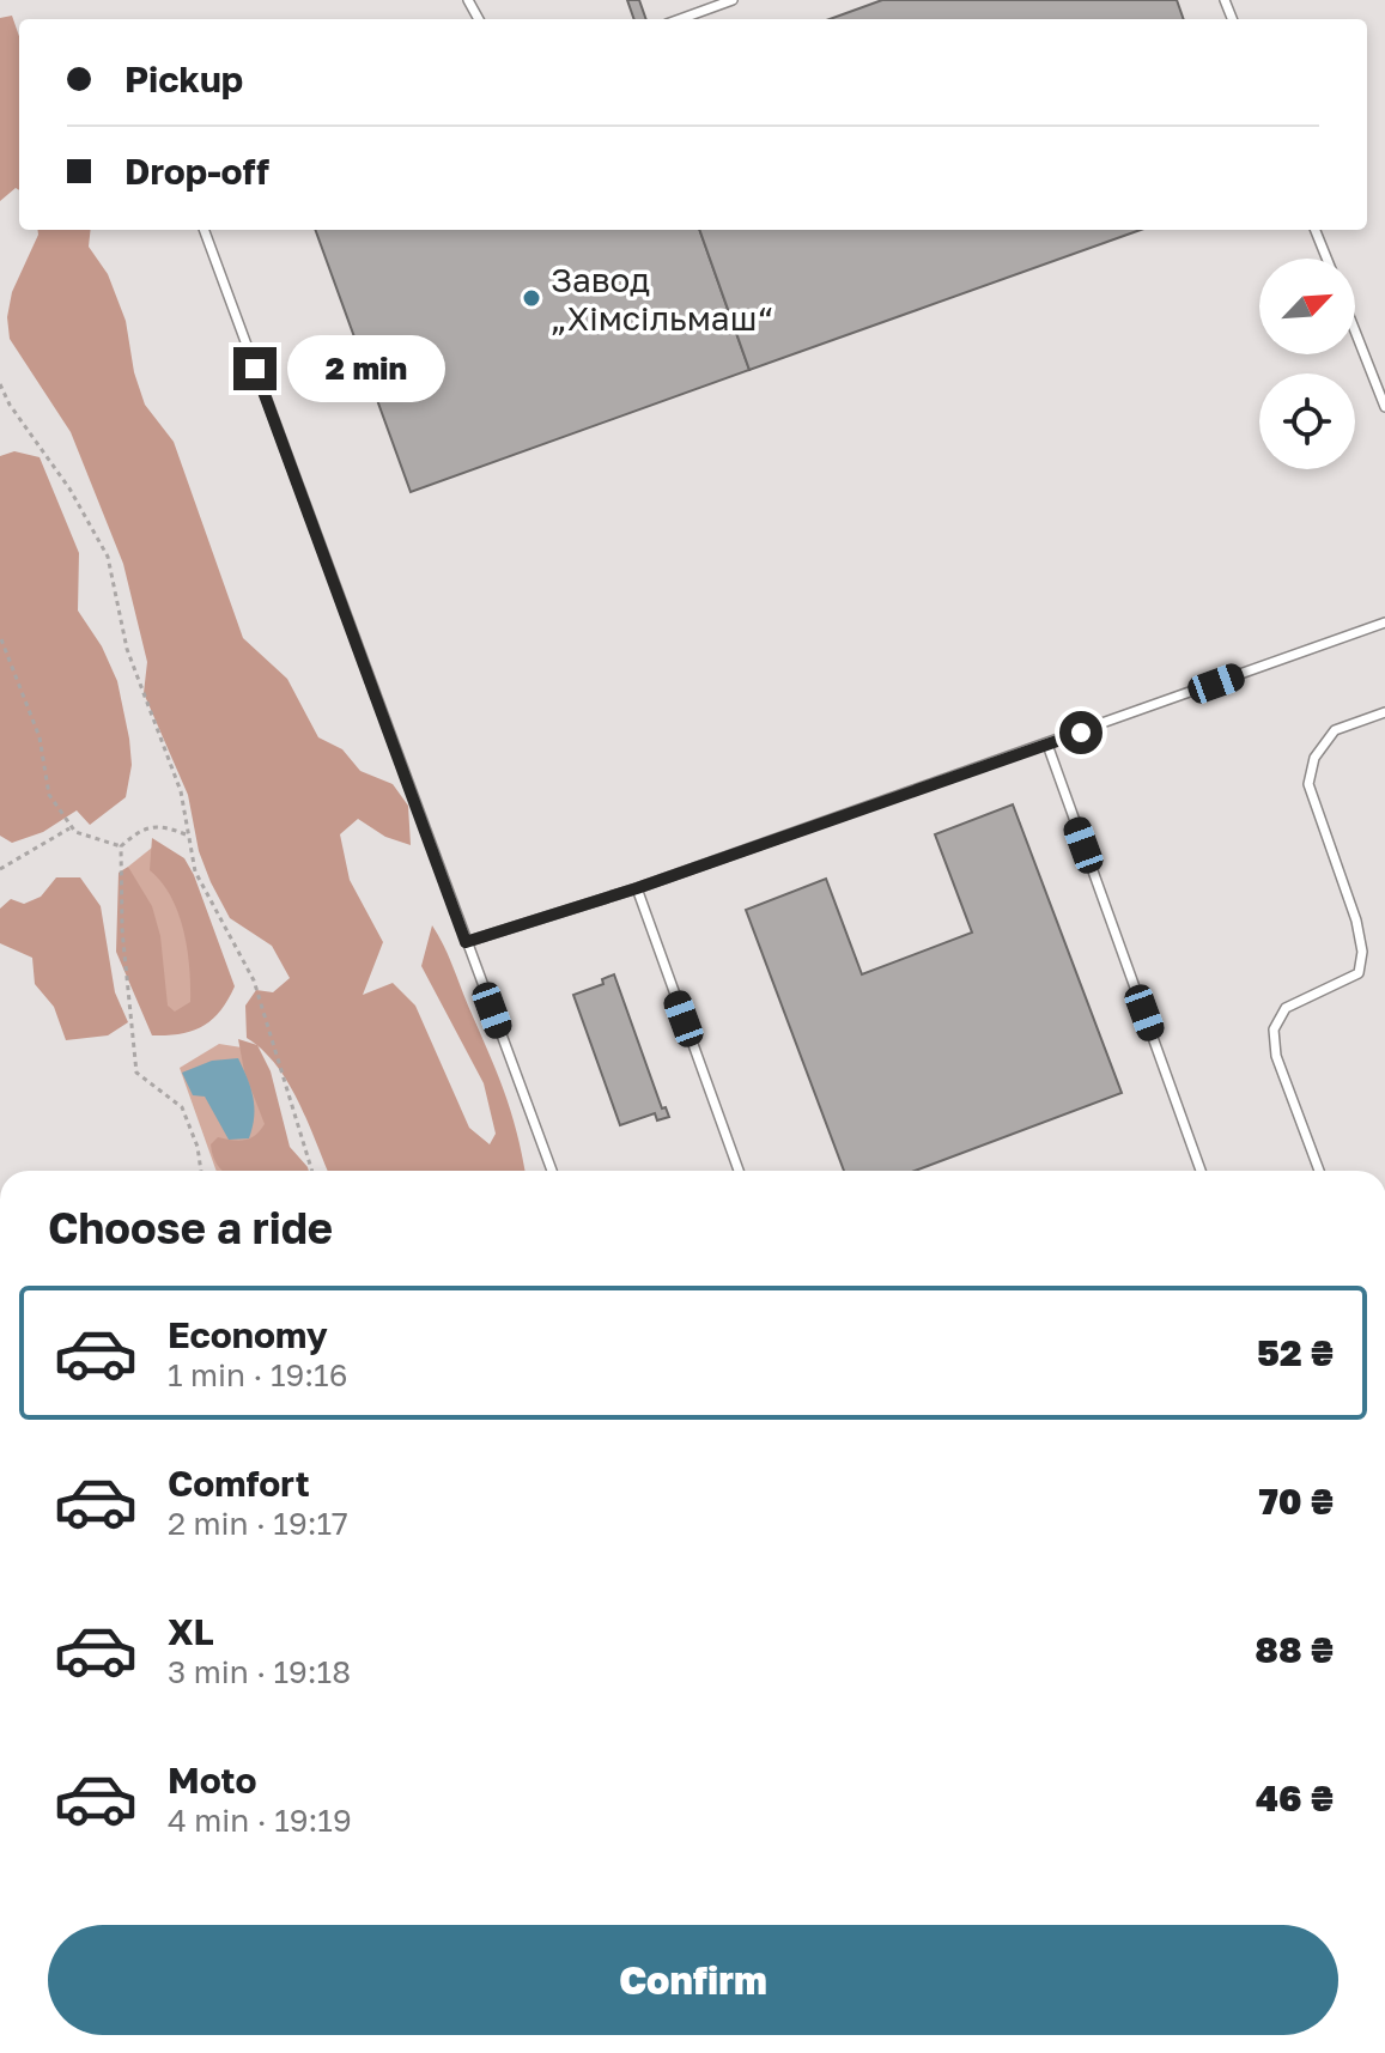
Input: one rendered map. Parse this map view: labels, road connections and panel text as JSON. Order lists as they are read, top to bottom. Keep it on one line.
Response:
{"places":["Завод „Хімсільмаш“"],"north":"top right","page":{"banner":["Pickup","Drop-off"],"bubble":"2 min","heading":"Choose a ride","list":[{"name":"Economy","note":"1 min · 19:16","value":"52 ₴"},{"name":"Comfort","note":"2 min · 19:17","value":"70 ₴"},{"name":"XL","note":"3 min · 19:18","value":"88 ₴"},{"name":"Moto","note":"4 min · 19:19","value":"46 ₴"}],"buttons":"Confirm"}}
